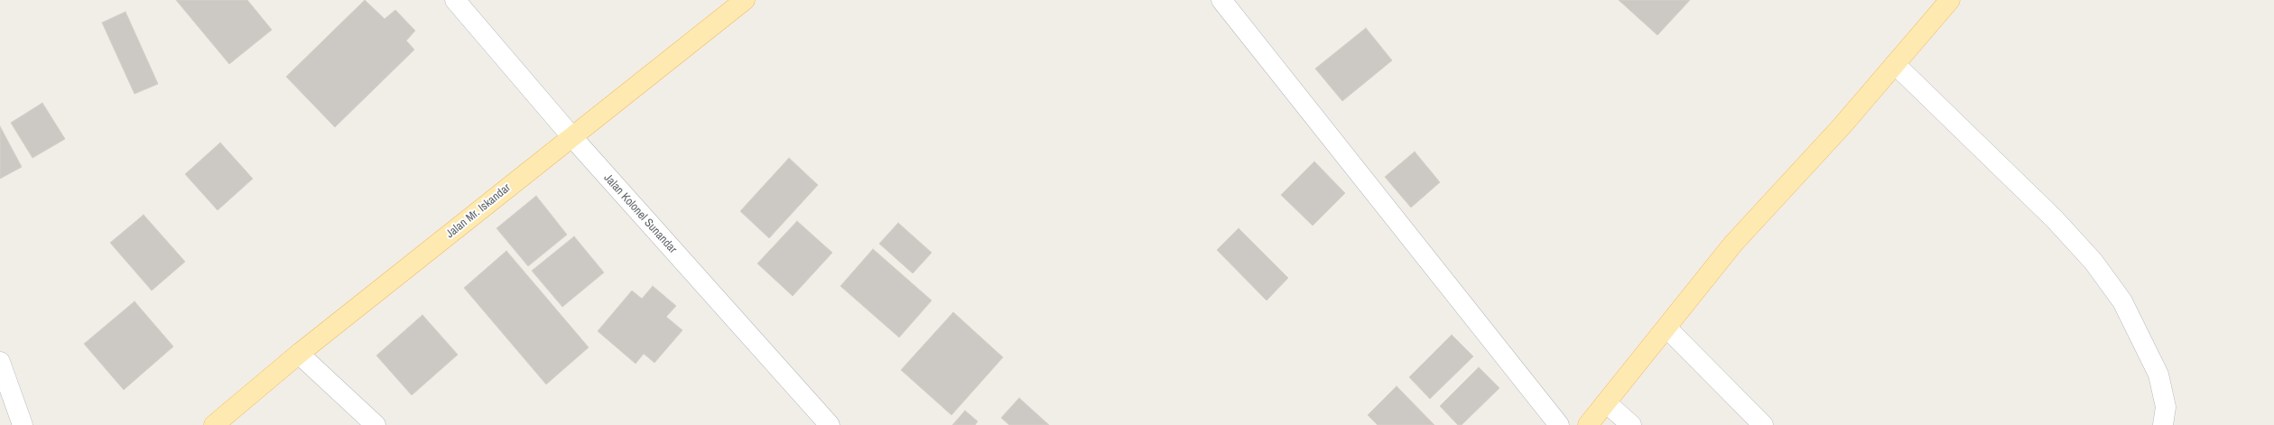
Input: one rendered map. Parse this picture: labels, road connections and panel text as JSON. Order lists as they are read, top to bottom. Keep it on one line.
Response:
{"streets":{"main road":["Jalan Mr. Iskandar"],"street":["Jalan Kolonel Sunandar"]},"crossings":[["Jalan Mr. Iskandar","Jalan Kolonel Sunandar"]]}
